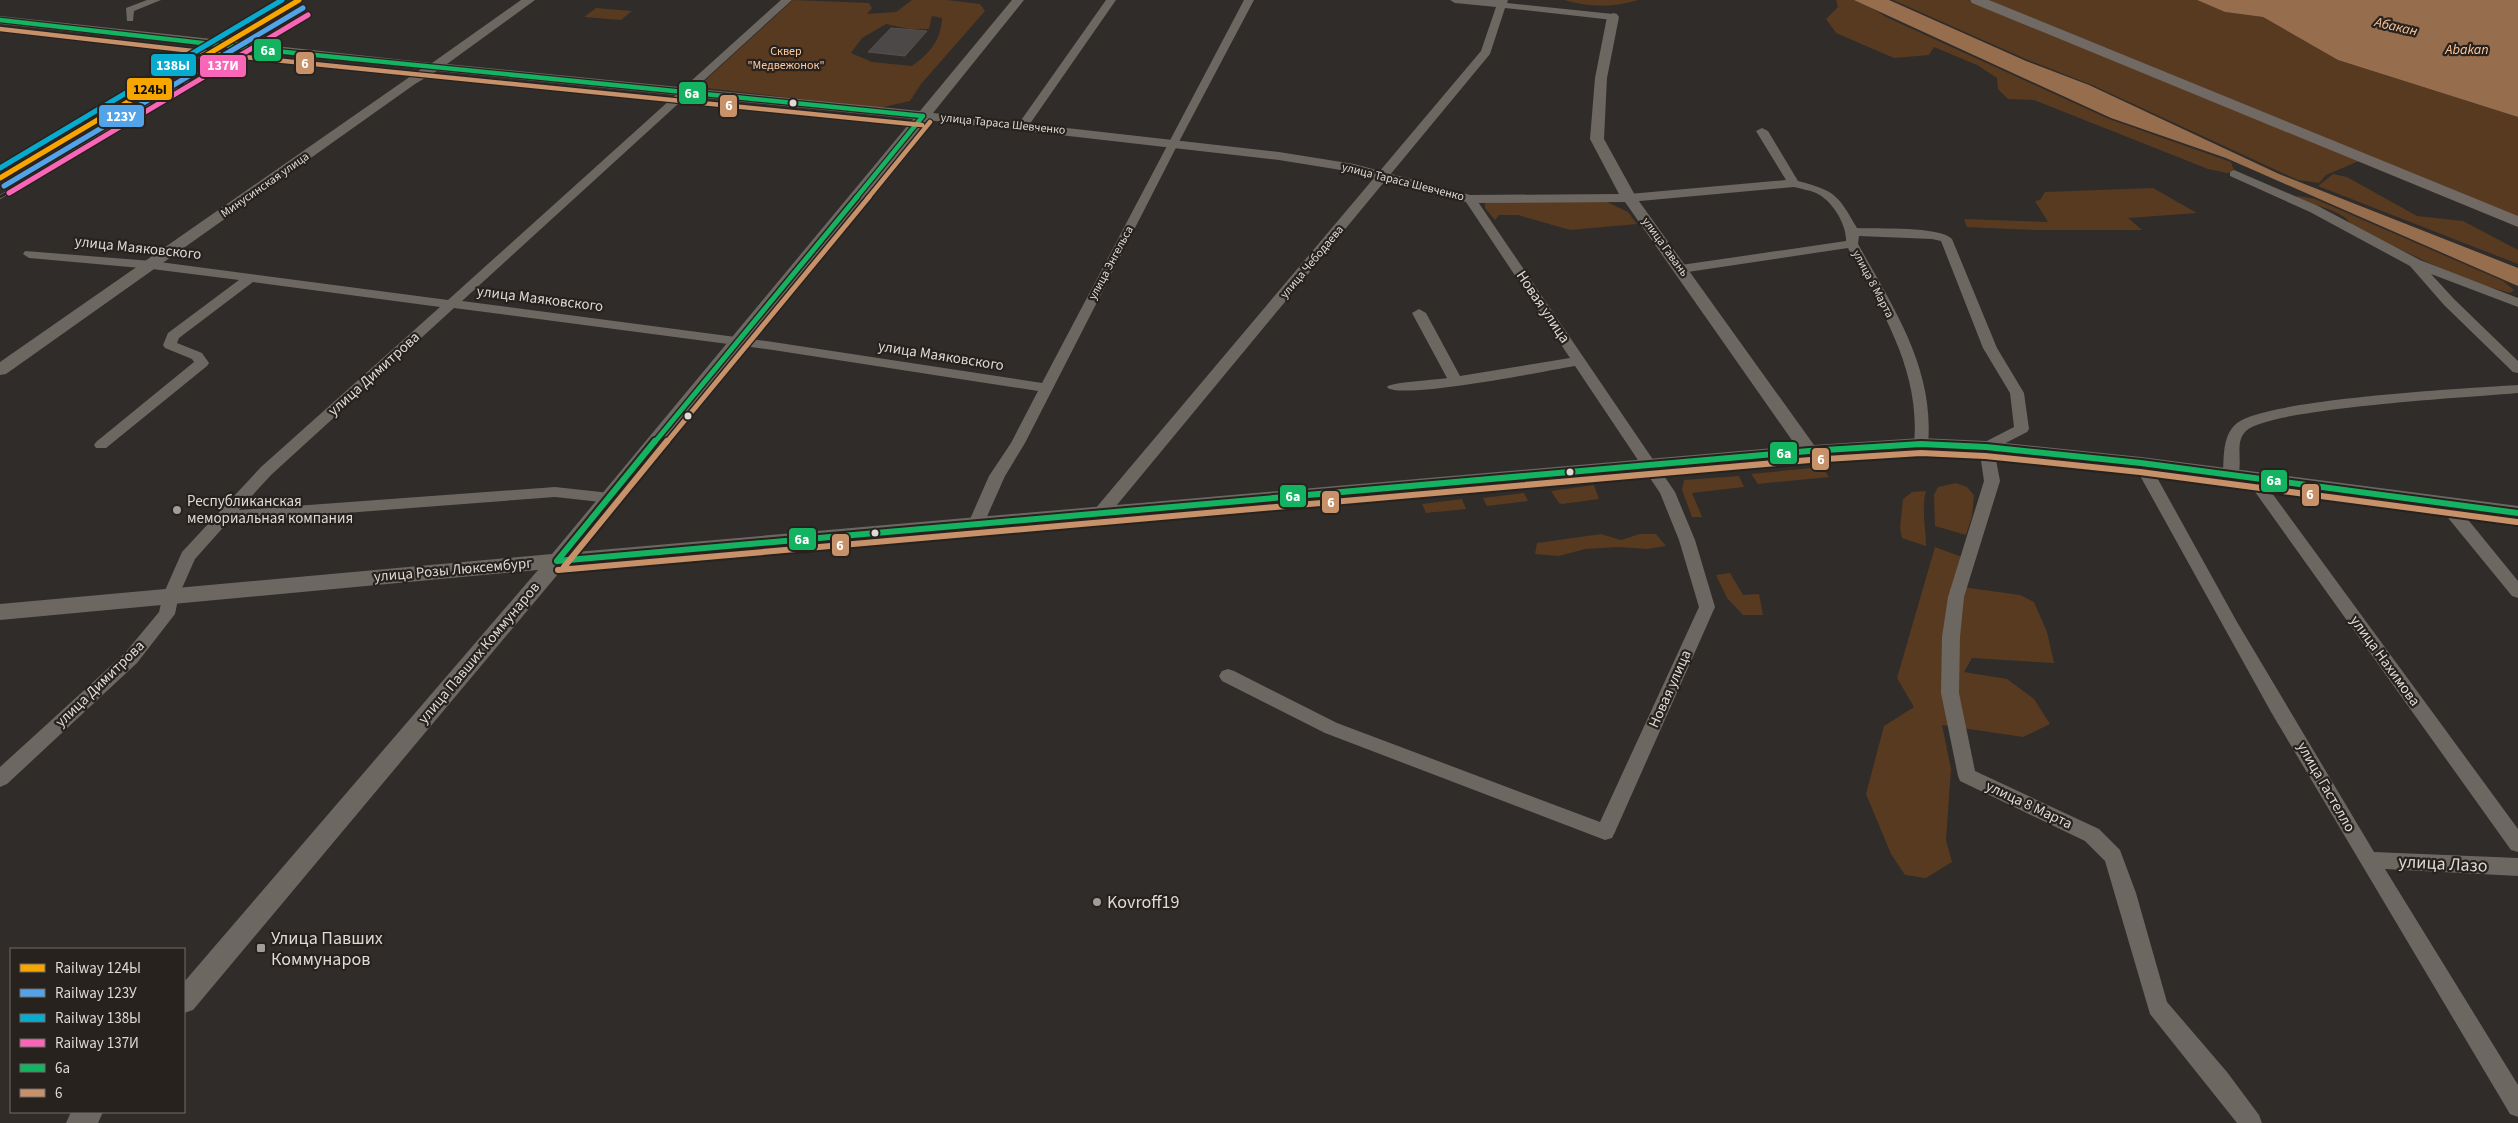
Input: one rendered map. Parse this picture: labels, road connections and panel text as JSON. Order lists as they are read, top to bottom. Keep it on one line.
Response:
{"streets":{"street":["улица Тараса Шевченко","Минусинская улица","улица Гавань","улица Маяковского","улица Чебодаева","улица Энгельса","улица 8 Марта","Новая улица","улица Димитрова","улица Розы Люксембург","улица Павших Коммунаров","улица Нахимова","улица Гастелло","улица Лазо"]},"crossings":[["улица Тараса Шевченко","Минусинская улица"],["улица Тараса Шевченко","улица Гавань"],["улица Тараса Шевченко","улица Чебодаева"],["улица Тараса Шевченко","улица Энгельса"],["улица Тараса Шевченко","улица 8 Марта"],["улица Тараса Шевченко","Новая улица"],["улица Тараса Шевченко","улица Димитрова"],["улица Тараса Шевченко","улица Павших Коммунаров"],["Минусинская улица","улица Маяковского"],["улица Гавань","улица Розы Люксембург"],["улица Маяковского","улица Энгельса"],["улица Маяковского","улица Димитрова"],["улица Маяковского","улица Павших Коммунаров"],["улица Чебодаева","улица Розы Люксембург"],["улица Энгельса","улица Розы Люксембург"],["улица 8 Марта","улица Розы Люксембург"],["Новая улица","улица Розы Люксембург"],["улица Димитрова","улица Розы Люксембург"],["улица Розы Люксембург","улица Павших Коммунаров"],["улица Розы Люксембург","улица Нахимова"],["улица Розы Люксембург","улица Гастелло"],["улица Гастелло","улица Лазо"]],"water":["Абакан","Abakan"],"parks":["Сквер \"Медвежонок\""],"places":{"other":["Республиканская мемориальная компания","Kovroff19"],"transit":["Улица Павших Коммунаров"]},"lines":["rail line 124Ы","rail line 138Ы","rail line 123У","rail line 137И","transit line 6а","transit line 6"],"legend":["Railway 124Ы","Railway 123У","Railway 138Ы","Railway 137И","6а","6"]}
